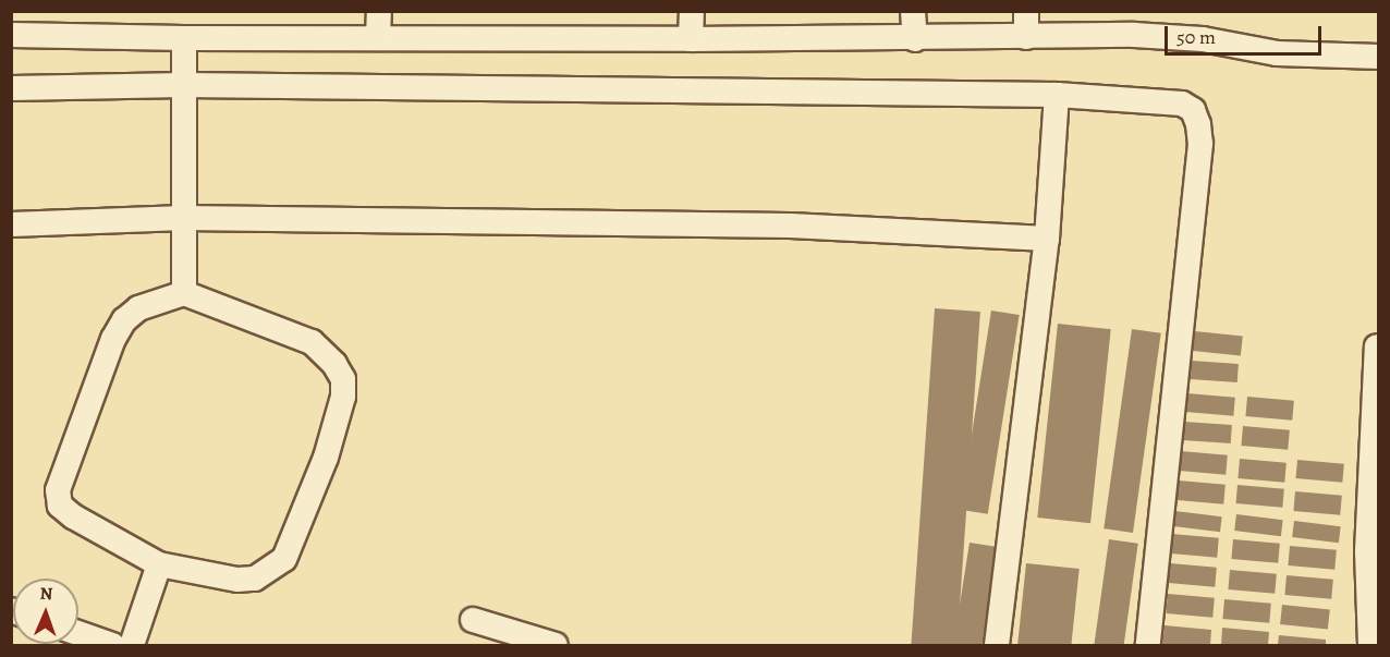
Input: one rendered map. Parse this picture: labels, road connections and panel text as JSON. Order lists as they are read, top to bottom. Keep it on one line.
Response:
{"scale_bar":"50 m","north":"top"}
